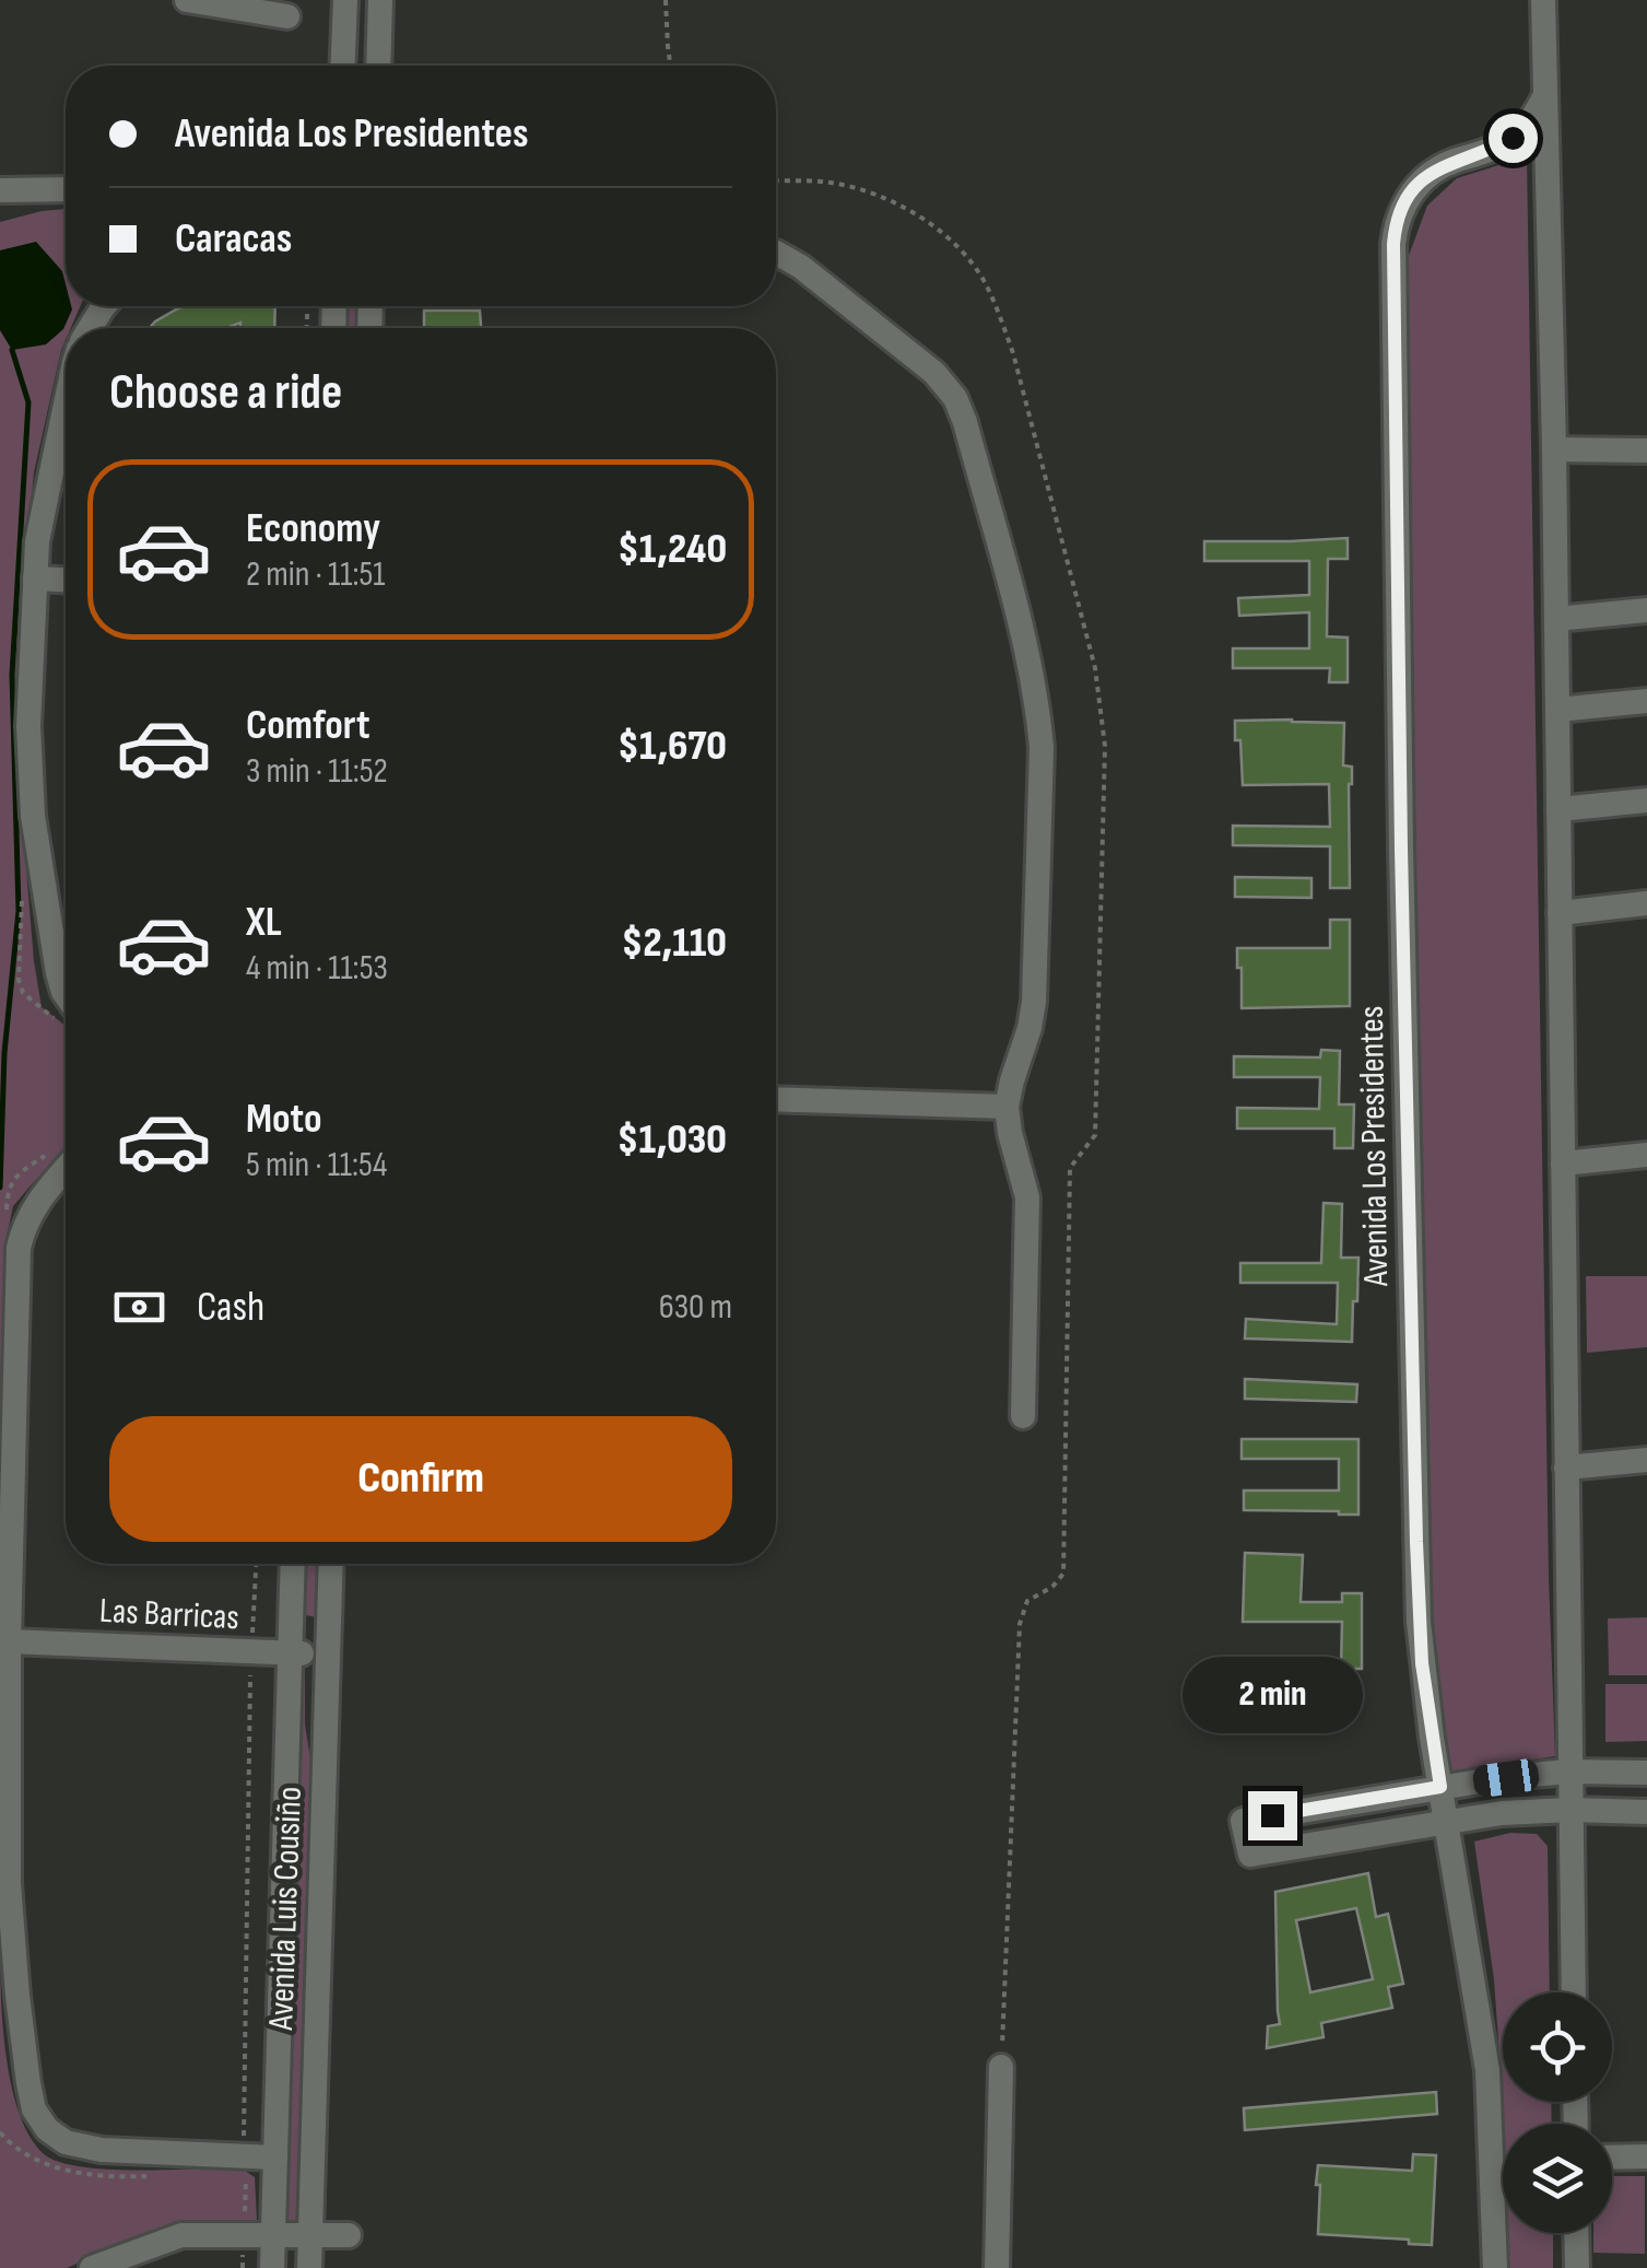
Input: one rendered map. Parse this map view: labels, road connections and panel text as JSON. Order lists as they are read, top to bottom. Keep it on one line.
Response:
{"streets":{"street":["Avenida Los Presidentes","Las Barricas","Avenida Luis Cousiño"]},"crossings":[["Las Barricas","Avenida Luis Cousiño"]],"page":{"banner":["Avenida Los Presidentes","Caracas"],"heading":"Choose a ride","list":[{"name":"Economy","note":"2 min · 11:51","value":"$1,240"},{"name":"Comfort","note":"3 min · 11:52","value":"$1,670"},{"name":"XL","note":"4 min · 11:53","value":"$2,110"},{"name":"Moto","note":"5 min · 11:54","value":"$1,030"}],"pay":["Cash","630 m"],"buttons":"Confirm","bubble":"2 min"}}
